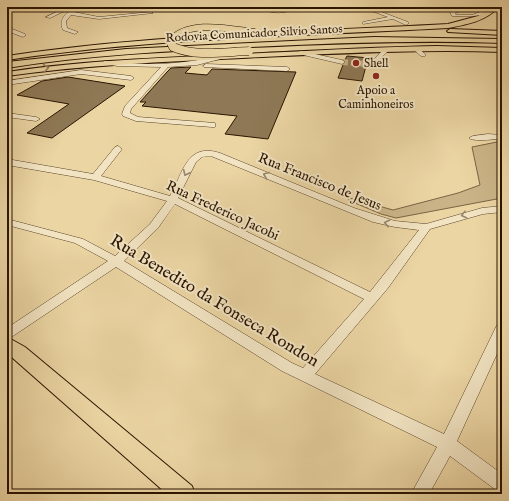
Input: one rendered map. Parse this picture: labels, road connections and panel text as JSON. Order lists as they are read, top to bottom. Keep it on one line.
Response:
{"streets":{"highway":["Rodovia Comunicador Silvio Santos"],"street":["Rua Francisco de Jesus","Rua Frederico Jacobi","Rua Benedito da Fonseca Rondon"]},"crossings":[["Rua Francisco de Jesus","Rua Frederico Jacobi"]],"places":["Shell","Apoio a Caminhoneiros"]}
